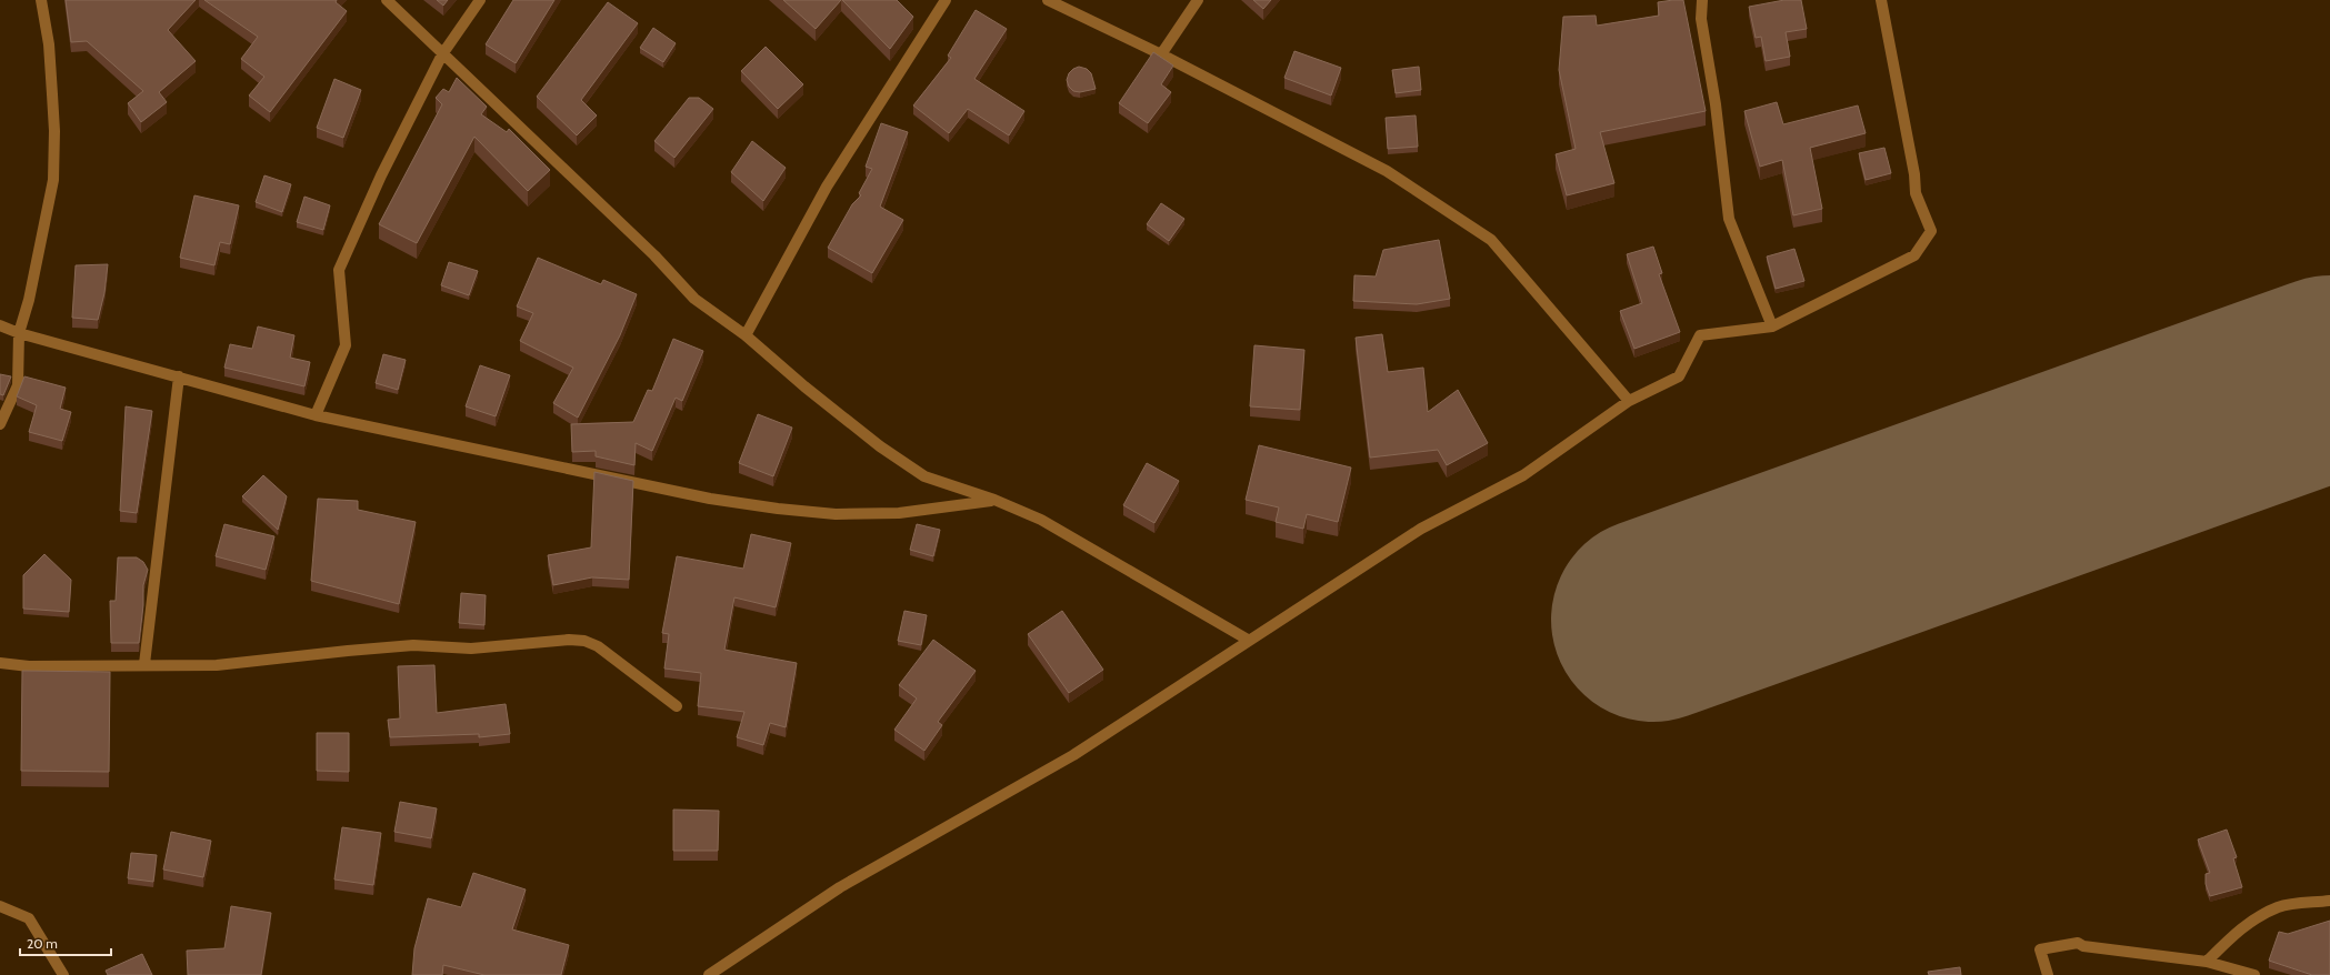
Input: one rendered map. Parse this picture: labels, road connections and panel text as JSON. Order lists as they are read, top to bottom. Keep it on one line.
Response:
{"scale_bar":"20 m"}
